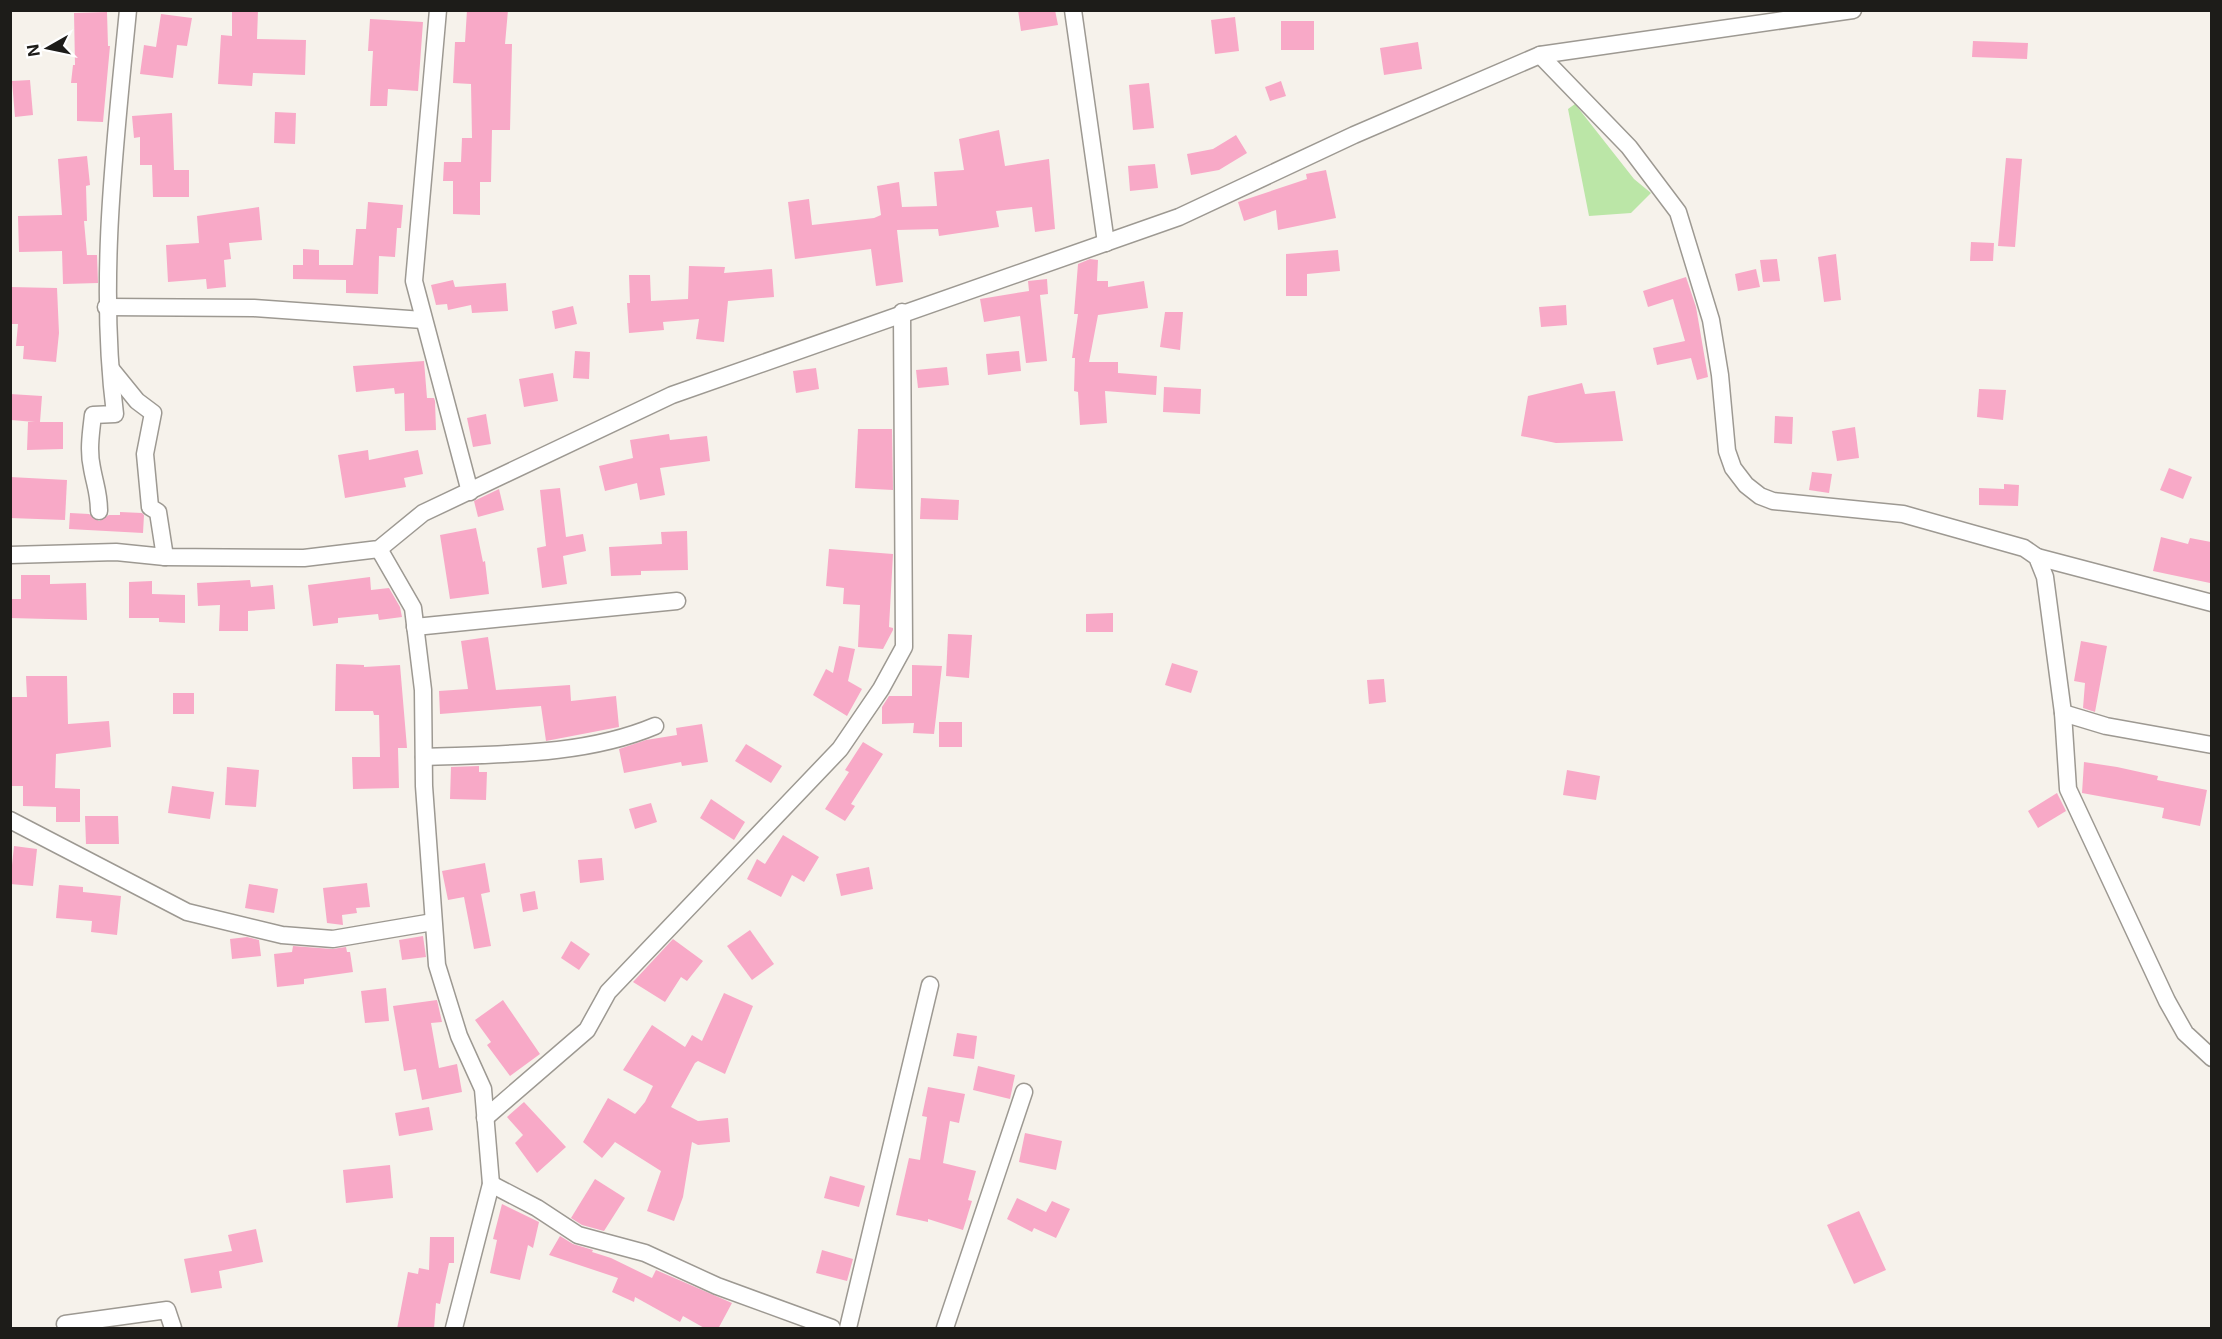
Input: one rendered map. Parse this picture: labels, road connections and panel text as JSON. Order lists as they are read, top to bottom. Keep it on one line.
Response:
{"north":"left"}
